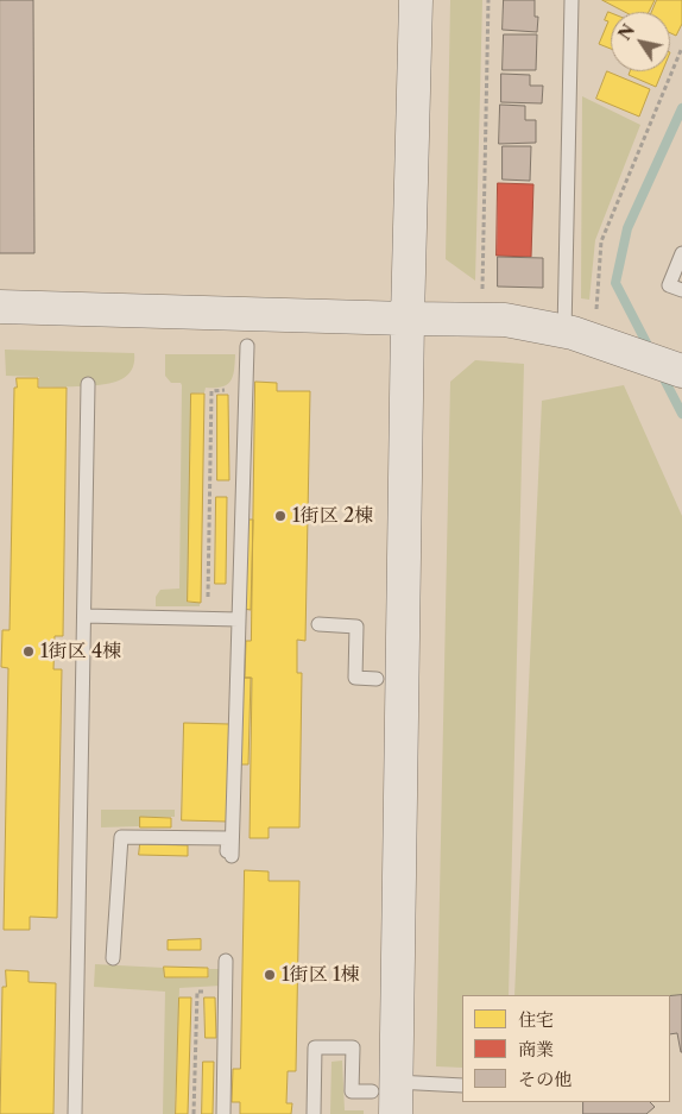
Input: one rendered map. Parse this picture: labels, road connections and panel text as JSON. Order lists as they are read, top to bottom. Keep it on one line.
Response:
{"places":["1街区 2棟","1街区 4棟","1街区 1棟"],"legend":["住宅","商業","その他"],"north":"top left"}
